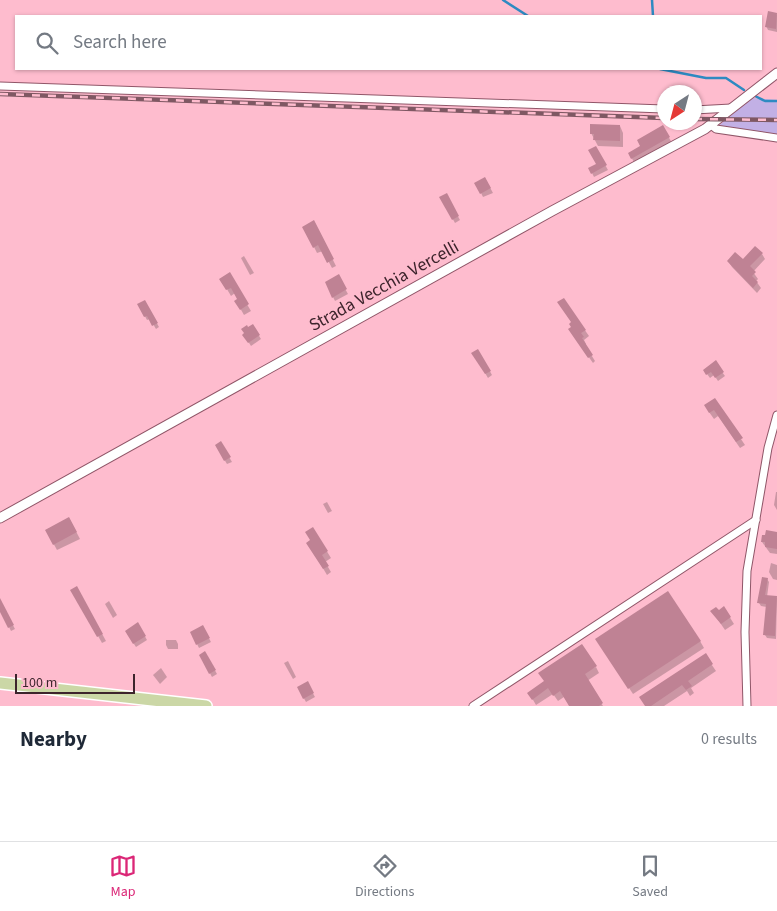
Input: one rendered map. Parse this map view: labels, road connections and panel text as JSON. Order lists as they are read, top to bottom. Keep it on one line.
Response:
{"streets":{"street":["Strada Vecchia Vercelli"]},"scale_bar":"100 m","north":"bottom left","page":{"search":"Search here","scale":"100 m","heading":["Nearby","0 results"],"nav":["Map","Directions","Saved"]}}
